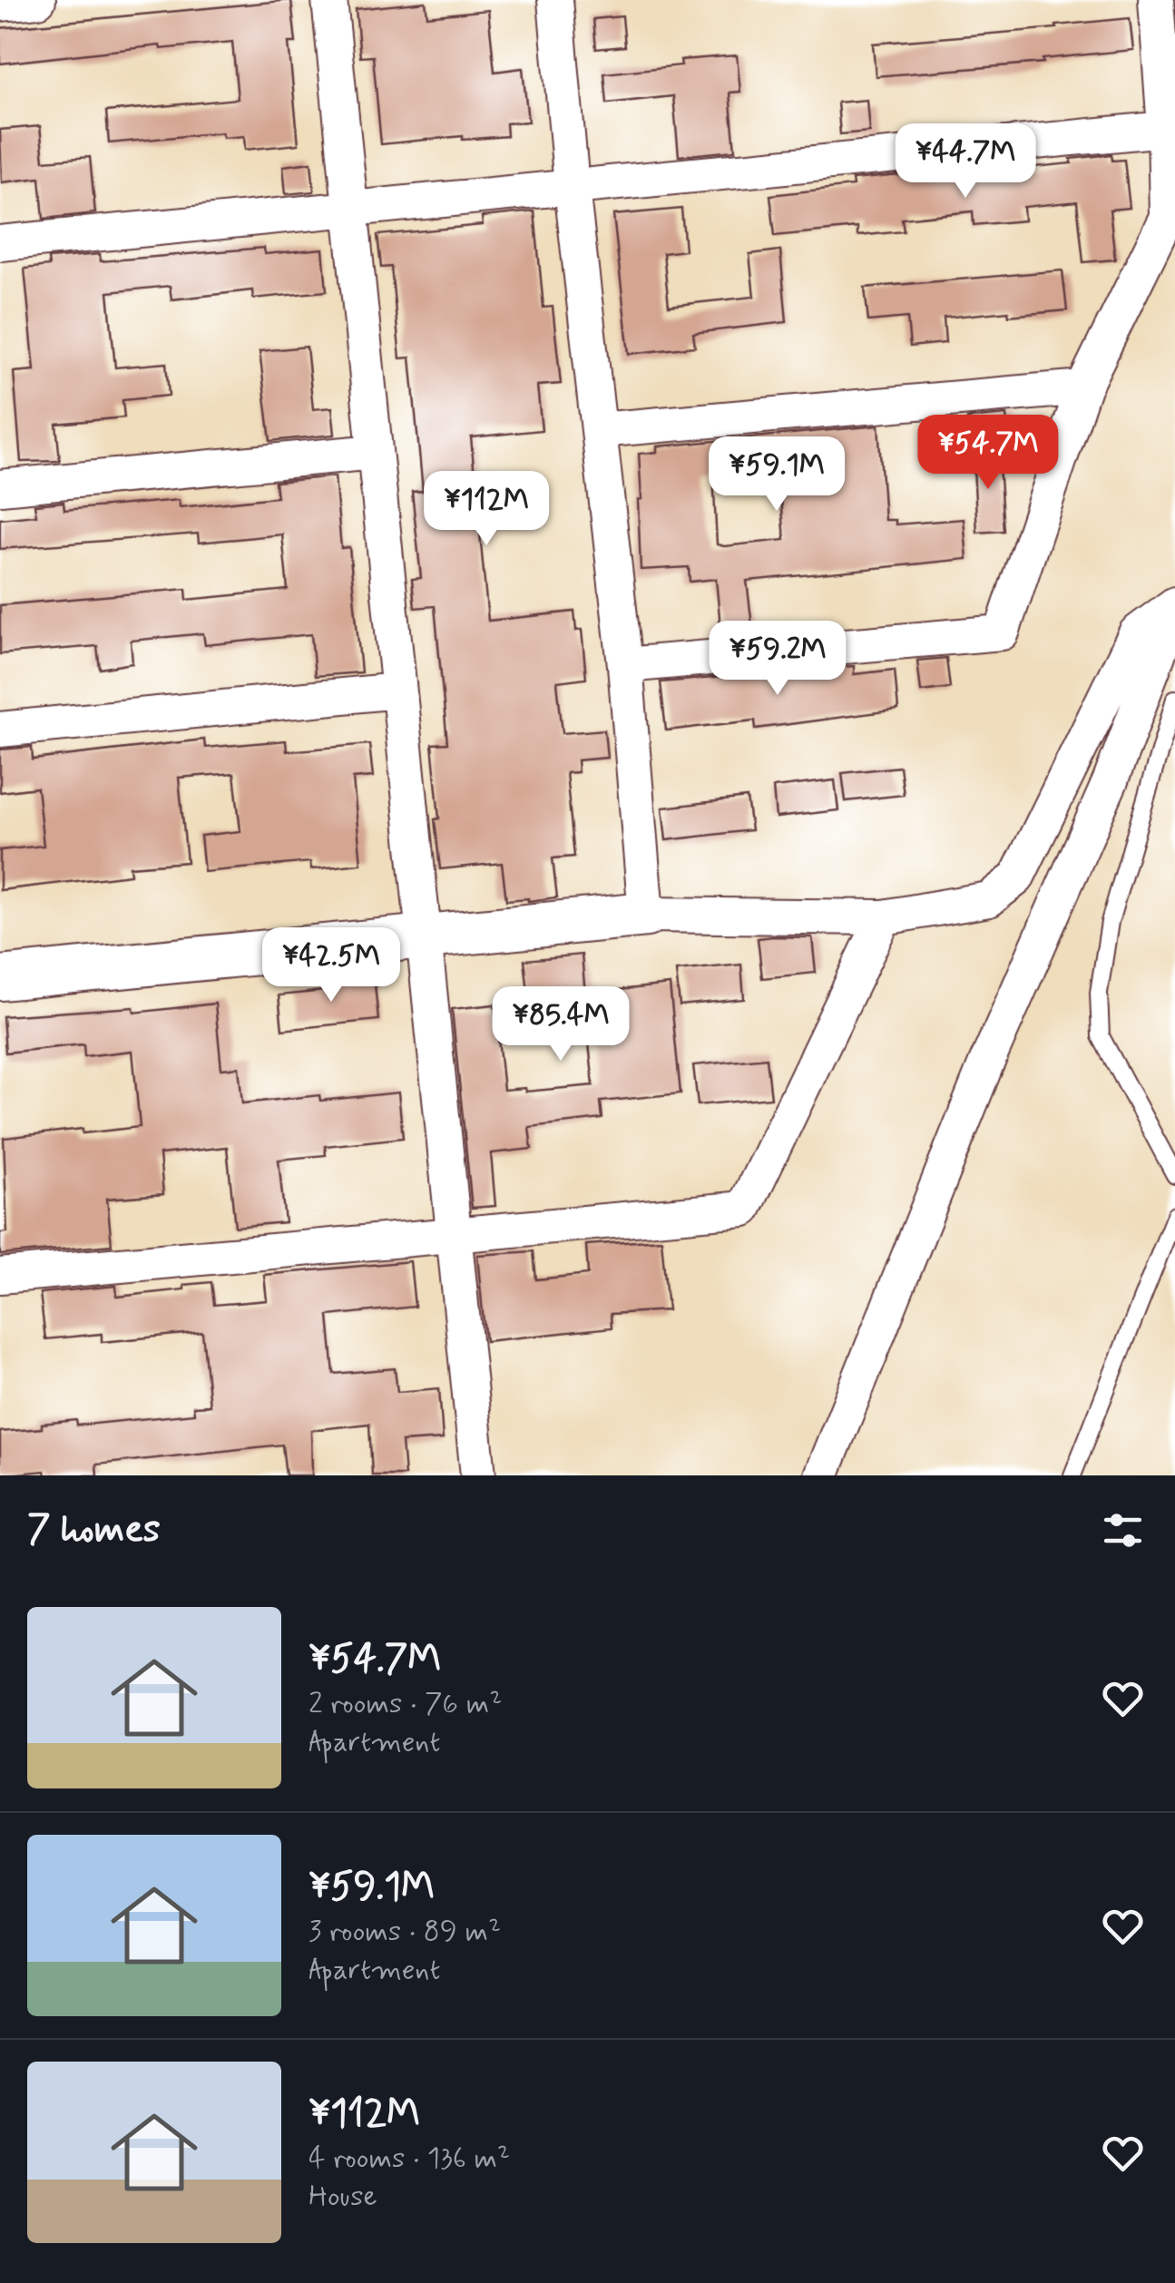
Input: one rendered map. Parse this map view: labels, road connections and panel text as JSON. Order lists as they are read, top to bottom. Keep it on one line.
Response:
{"page":{"price":["¥44.7M","¥54.7M","¥59.1M","¥112M","¥59.2M","¥42.5M","¥85.4M"],"heading":"7 homes","list":[{"name":"¥54.7M","note":"2 rooms · 76 m² · Apartment"},{"name":"¥59.1M","note":"3 rooms · 89 m² · Apartment"},{"name":"¥112M","note":"4 rooms · 136 m² · House"}]}}
